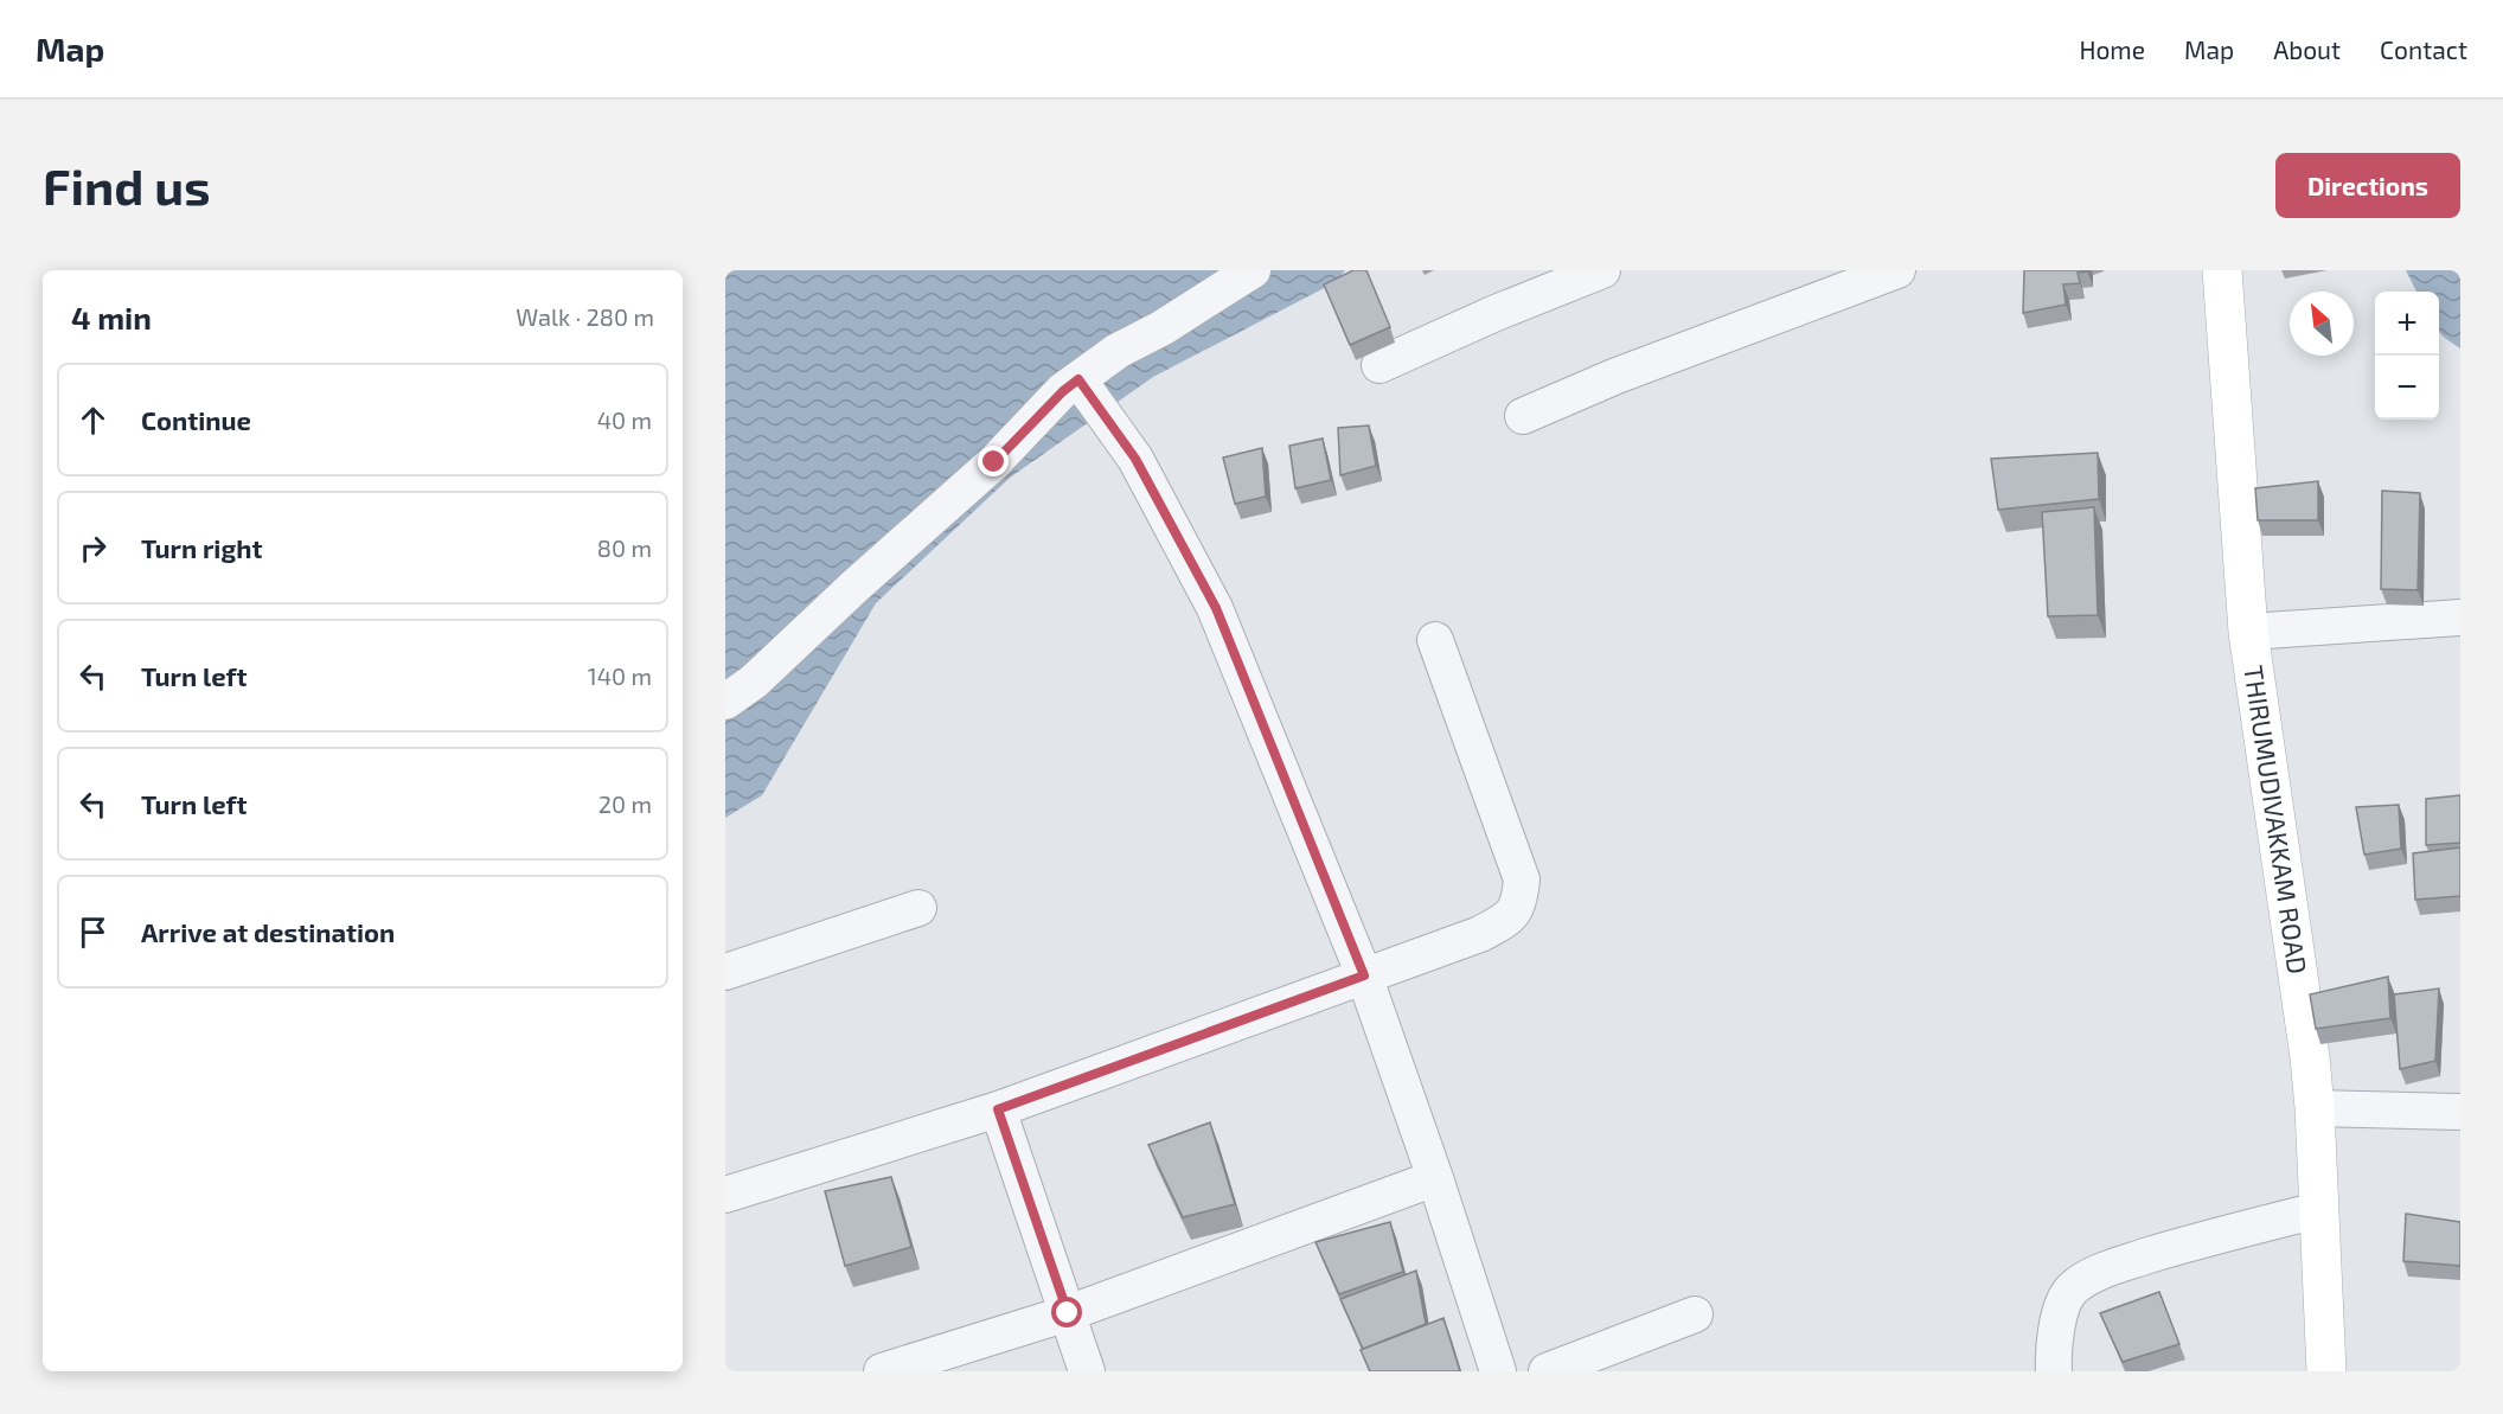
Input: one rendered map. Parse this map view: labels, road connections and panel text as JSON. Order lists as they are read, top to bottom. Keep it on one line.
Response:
{"streets":{"street":["THIRUMUDIVAKKAM ROAD"]},"north":"top left","page":{"header":"Map","nav":["Home","Map","About","Contact"],"buttons":"Directions","title":"Find us","heading":["4 min","Walk · 280 m"],"map_buttons":["+","−"],"list":[["Continue","40 m"],["Turn right","80 m"],["Turn left","140 m"],["Turn left","20 m"],"Arrive at destination"]}}
